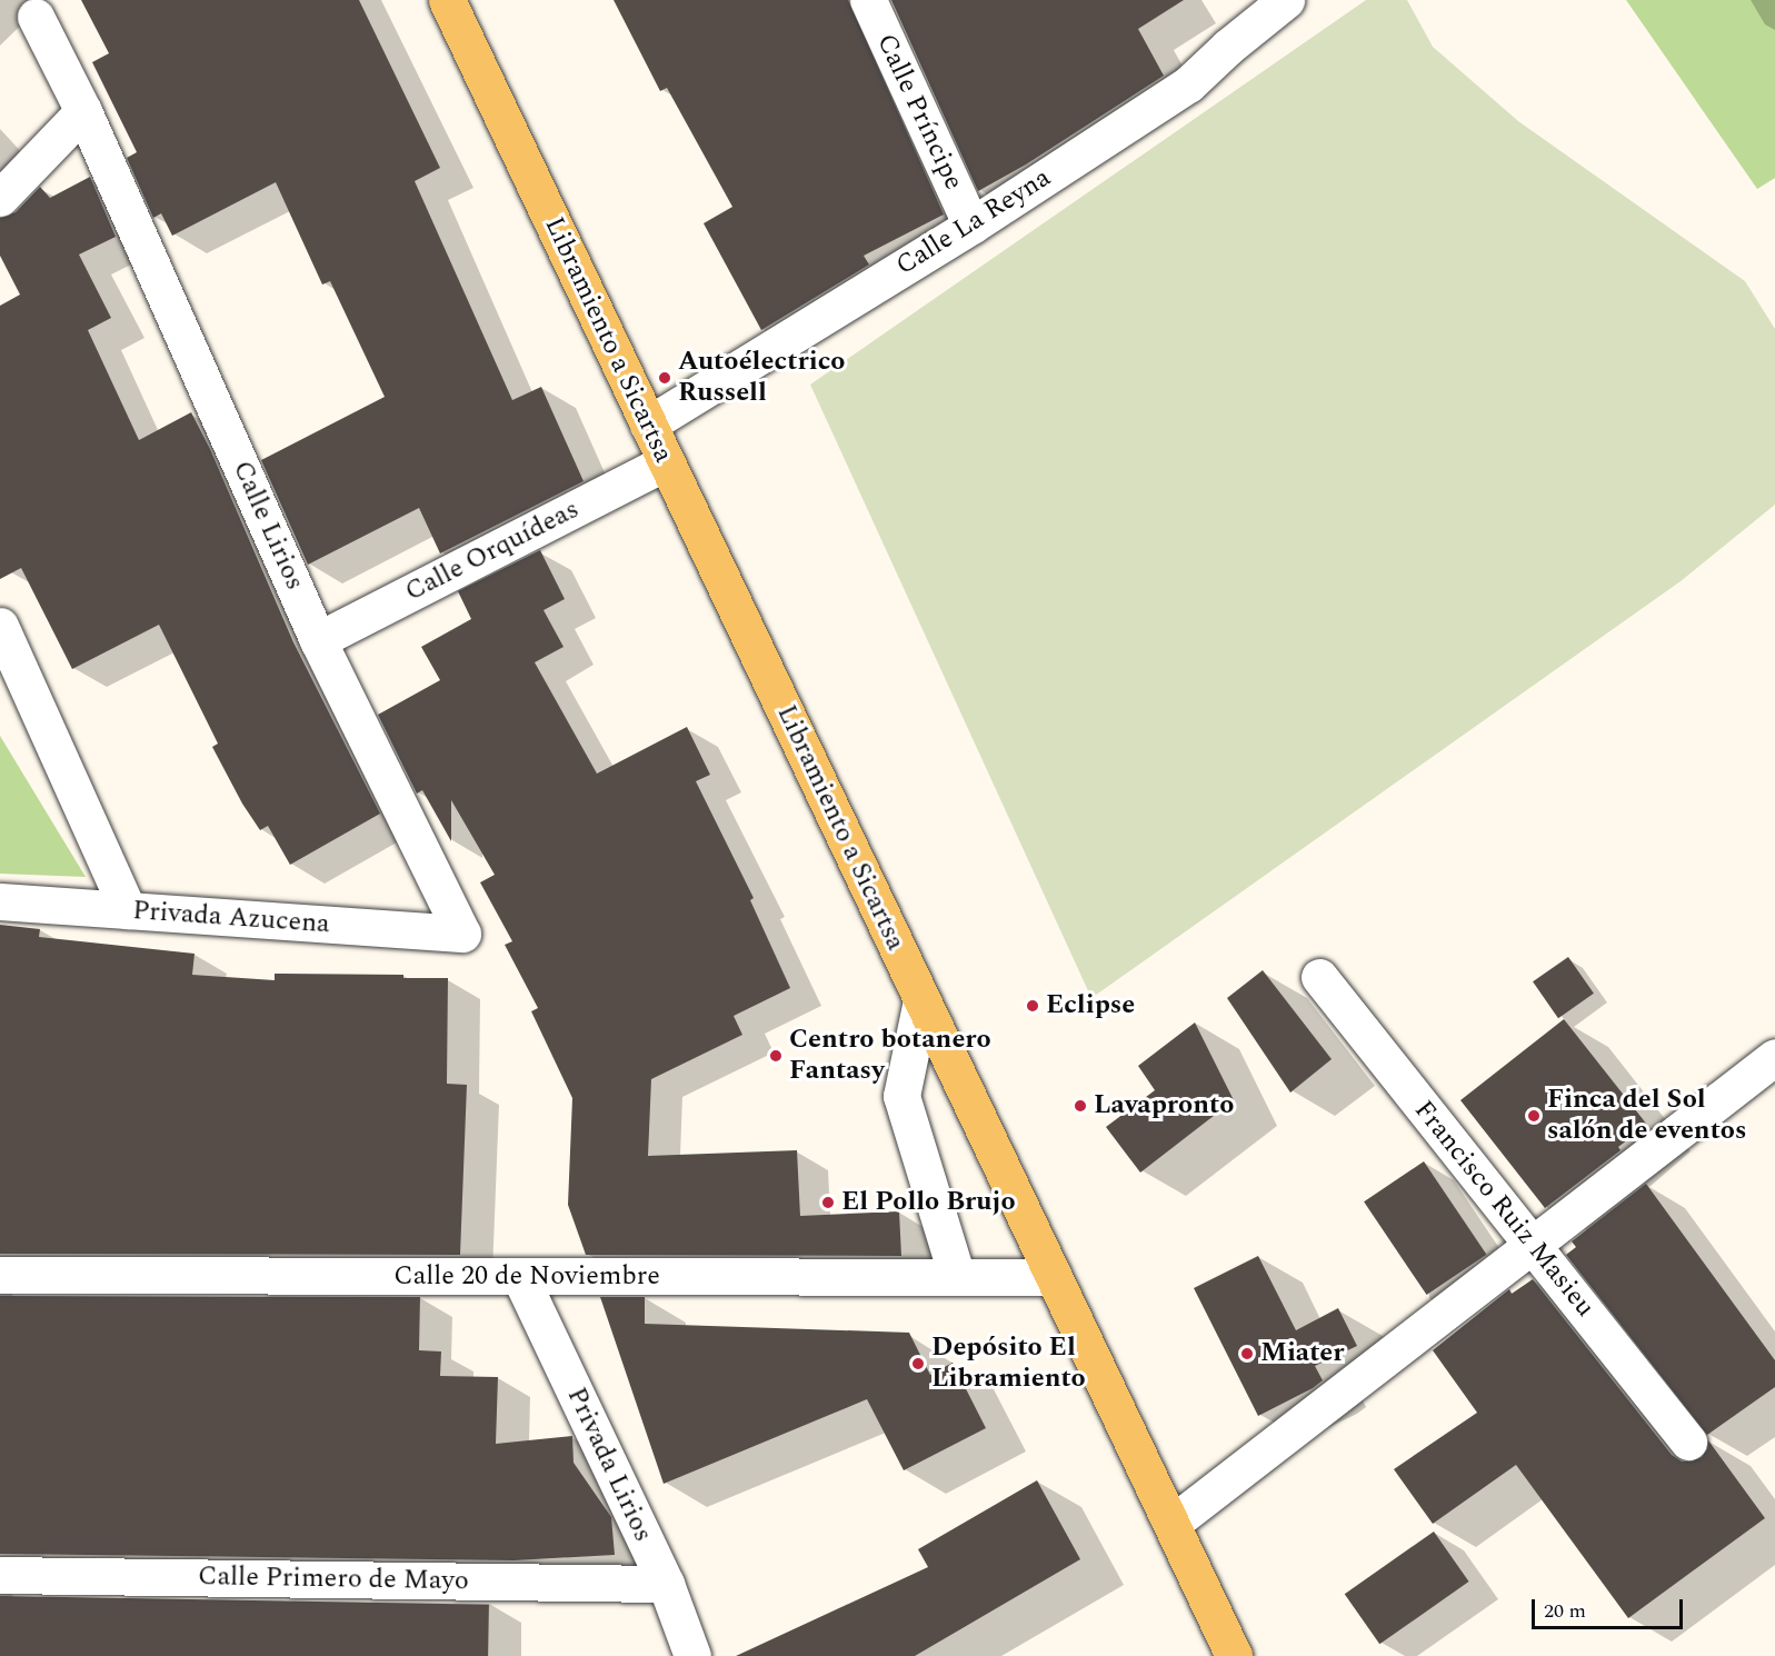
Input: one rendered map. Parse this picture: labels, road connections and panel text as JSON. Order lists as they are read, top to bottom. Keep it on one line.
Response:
{"streets":{"main road":["Libramiento a Sicartsa"],"street":["Calle Príncipe","Calle La Reyna","Calle Lirios","Calle Orquídeas","Privada Azucena","Francisco Ruiz Masieu","Calle 20 de Noviembre","Privada Lirios","Calle Primero de Mayo"]},"crossings":[["Calle Príncipe","Calle La Reyna"],["Calle La Reyna","Libramiento a Sicartsa"],["Libramiento a Sicartsa","Calle Orquídeas"],["Libramiento a Sicartsa","Calle 20 de Noviembre"],["Calle Lirios","Calle Orquídeas"],["Calle Lirios","Privada Azucena"],["Calle 20 de Noviembre","Privada Lirios"],["Privada Lirios","Calle Primero de Mayo"]],"places":["Autoélectrico Russell","Eclipse","Centro botanero Fantasy","Lavapronto","Finca del Sol salón de eventos","El Pollo Brujo","Miater","Depósito El Libramiento"],"scale_bar":"20 m"}
